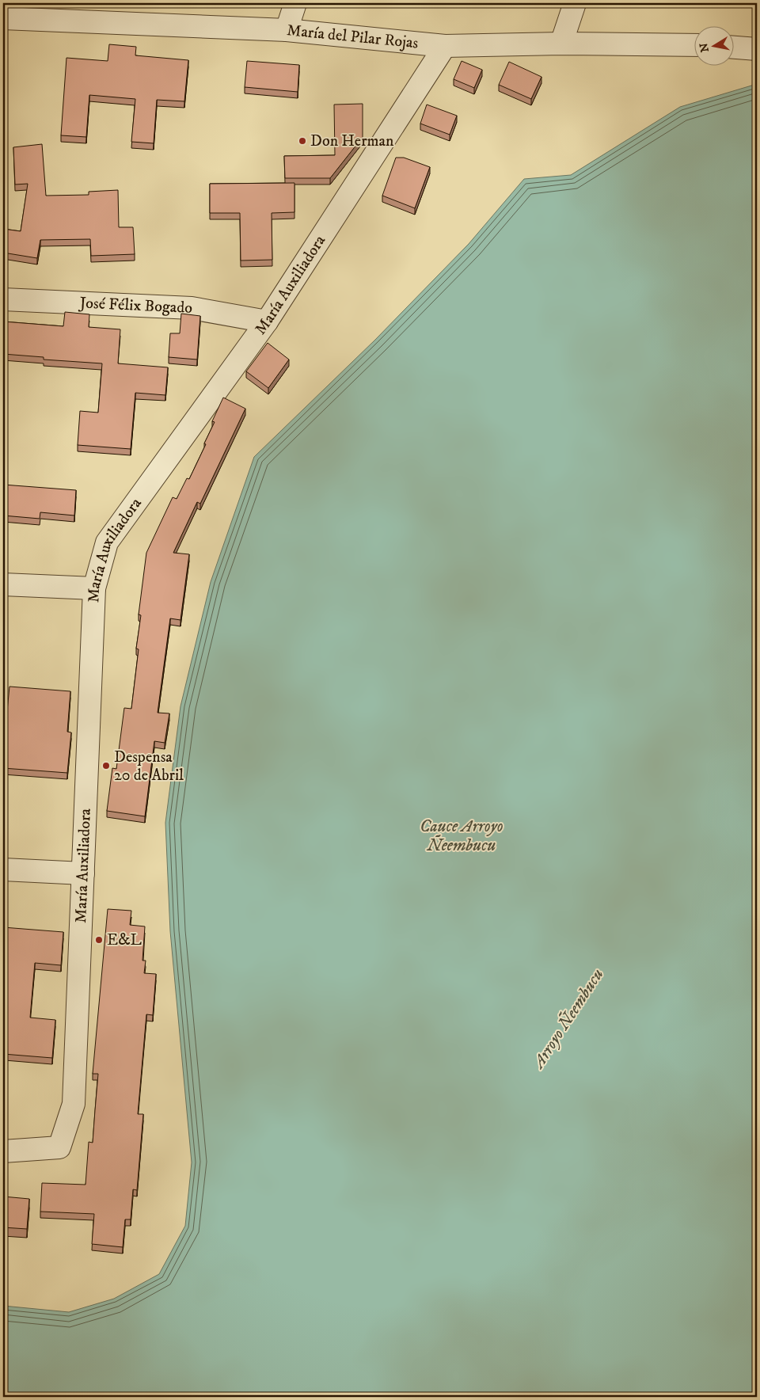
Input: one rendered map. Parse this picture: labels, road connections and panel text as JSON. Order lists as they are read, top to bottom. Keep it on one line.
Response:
{"streets":{"street":["María del Pilar Rojas","María Auxiliadora","José Félix Bogado"]},"crossings":[["María del Pilar Rojas","María Auxiliadora"],["María Auxiliadora","José Félix Bogado"]],"water":["Cauce Arroyo Ñeembucu","Arroyo Ñeembucu"],"places":["Don Herman","Despensa 20 de Abril","E&L"],"north":"left"}
